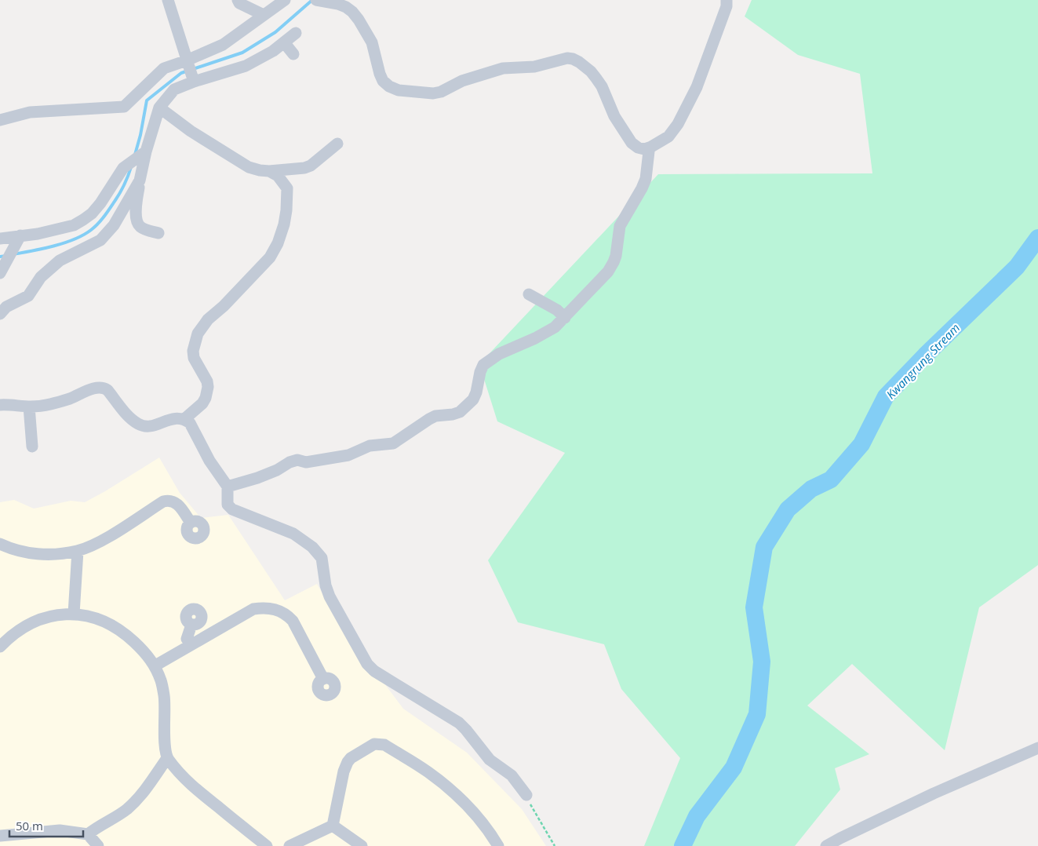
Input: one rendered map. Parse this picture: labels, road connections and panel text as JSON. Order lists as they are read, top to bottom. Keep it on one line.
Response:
{"water":["Kwangrung Stream"],"scale_bar":"50 m"}
